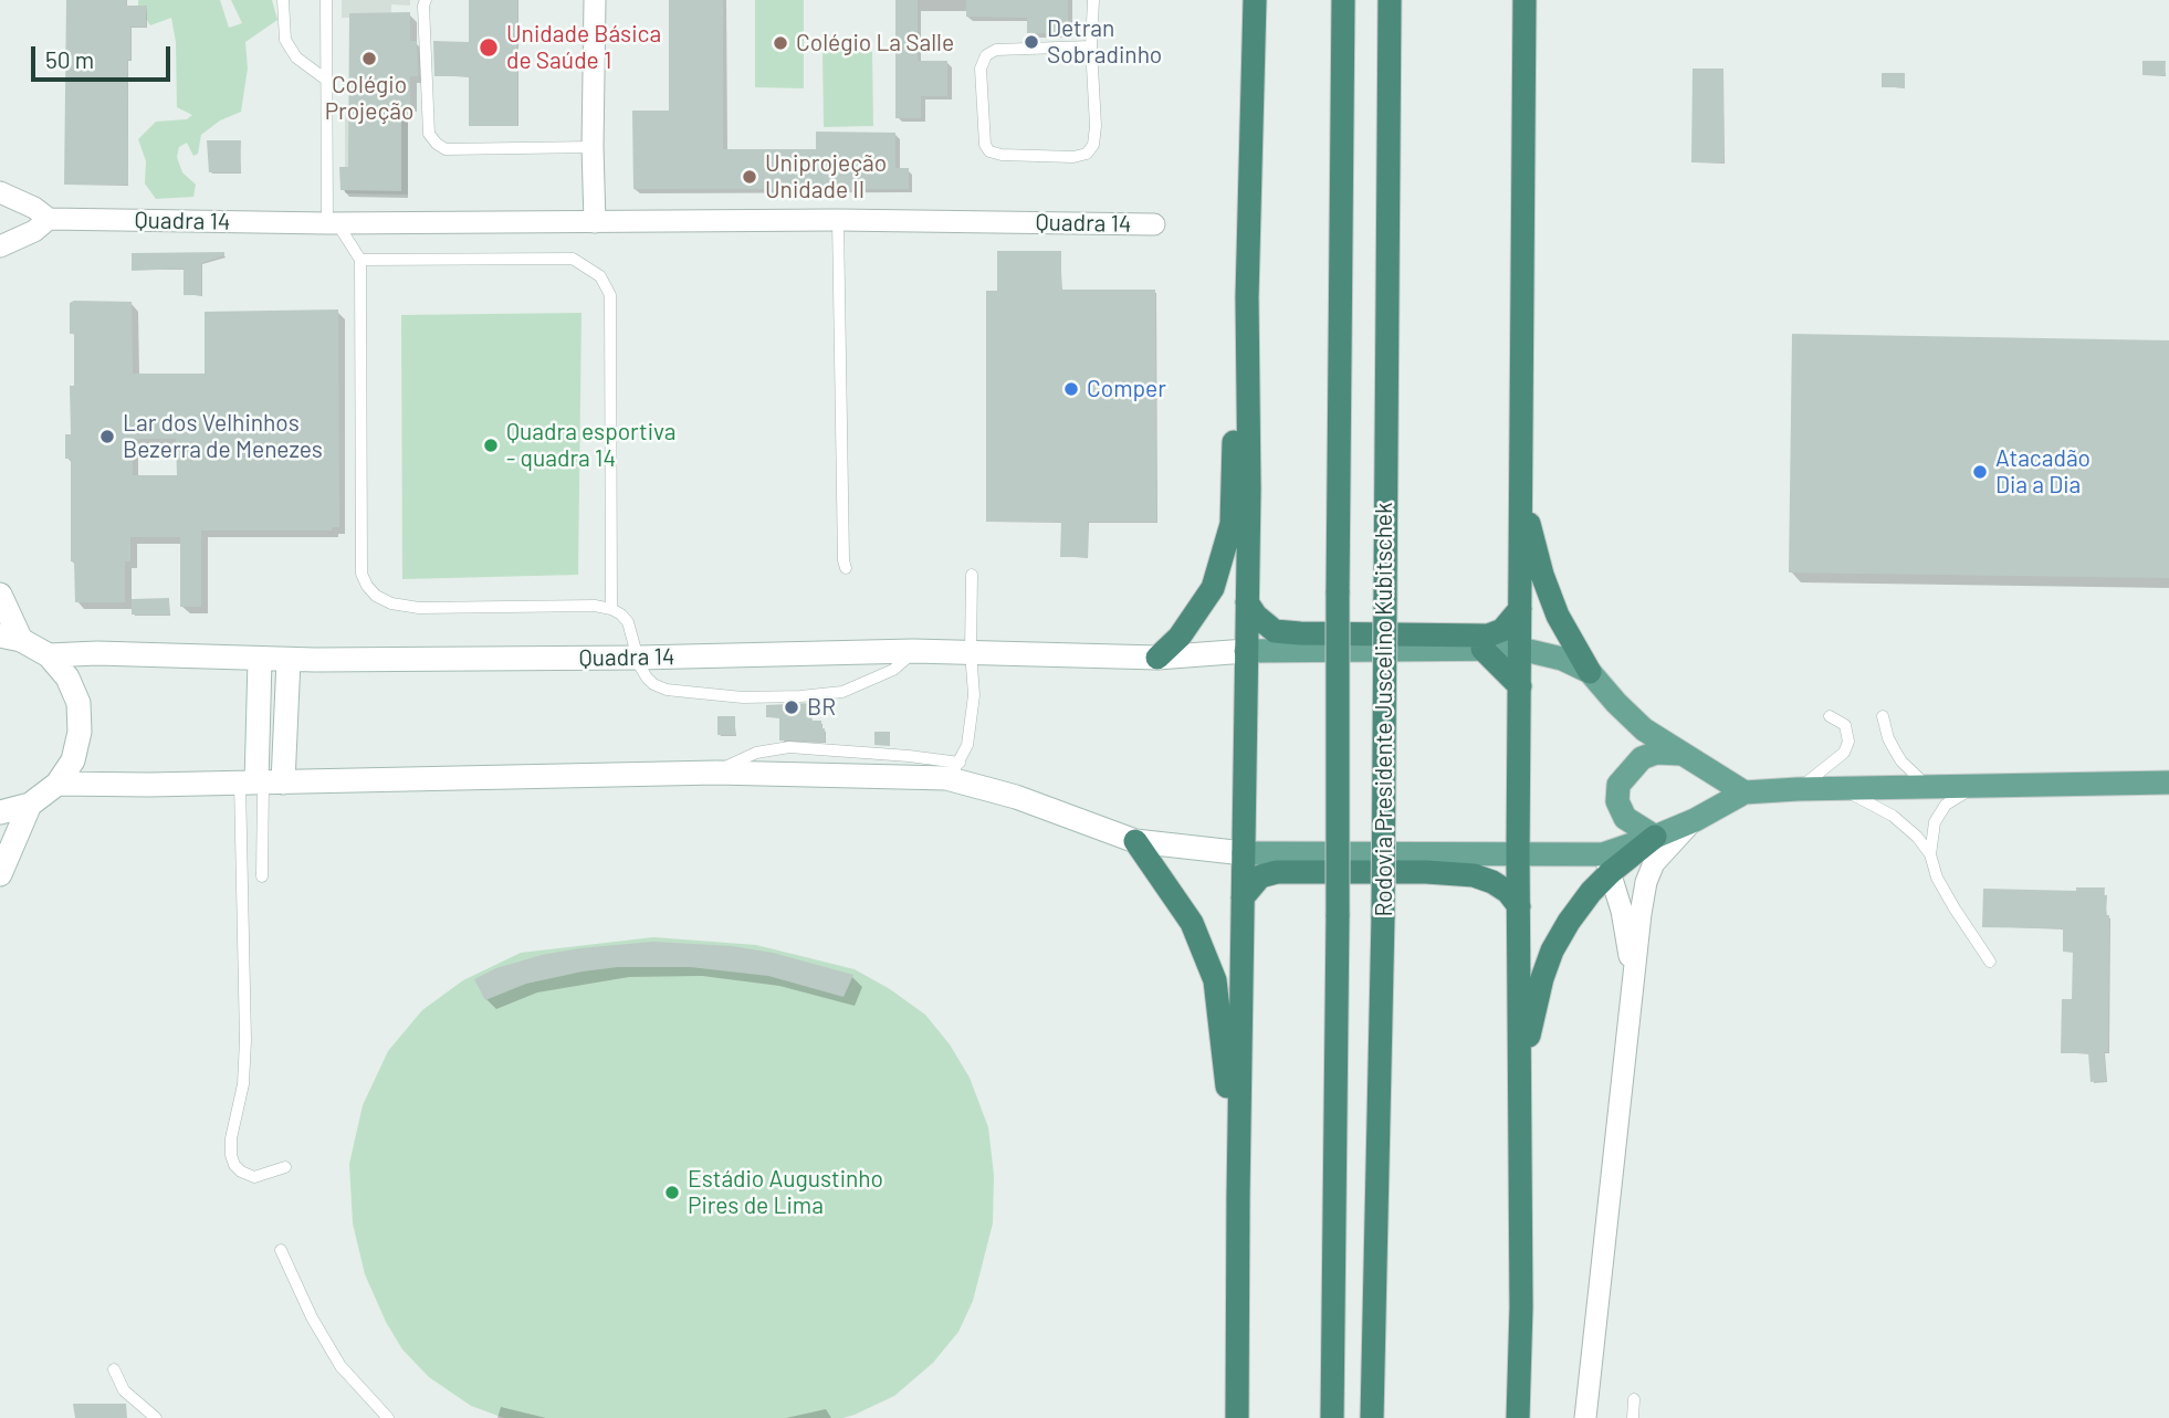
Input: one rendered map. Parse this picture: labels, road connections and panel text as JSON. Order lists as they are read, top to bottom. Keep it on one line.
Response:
{"streets":{"highway":["Rodovia Presidente Juscelino Kubitschek"],"main road":["Quadra 14"]},"places":["Detran Sobradinho","Colégio La Salle","Unidade Básica de Saúde 1","Colégio Projeção","Uniprojeção Unidade II","Comper","Lar dos Velhinhos Bezerra de Menezes","Quadra esportiva - quadra 14","Atacadão Dia a Dia","BR","Estádio Augustinho Pires de Lima"],"scale_bar":"50 m"}
